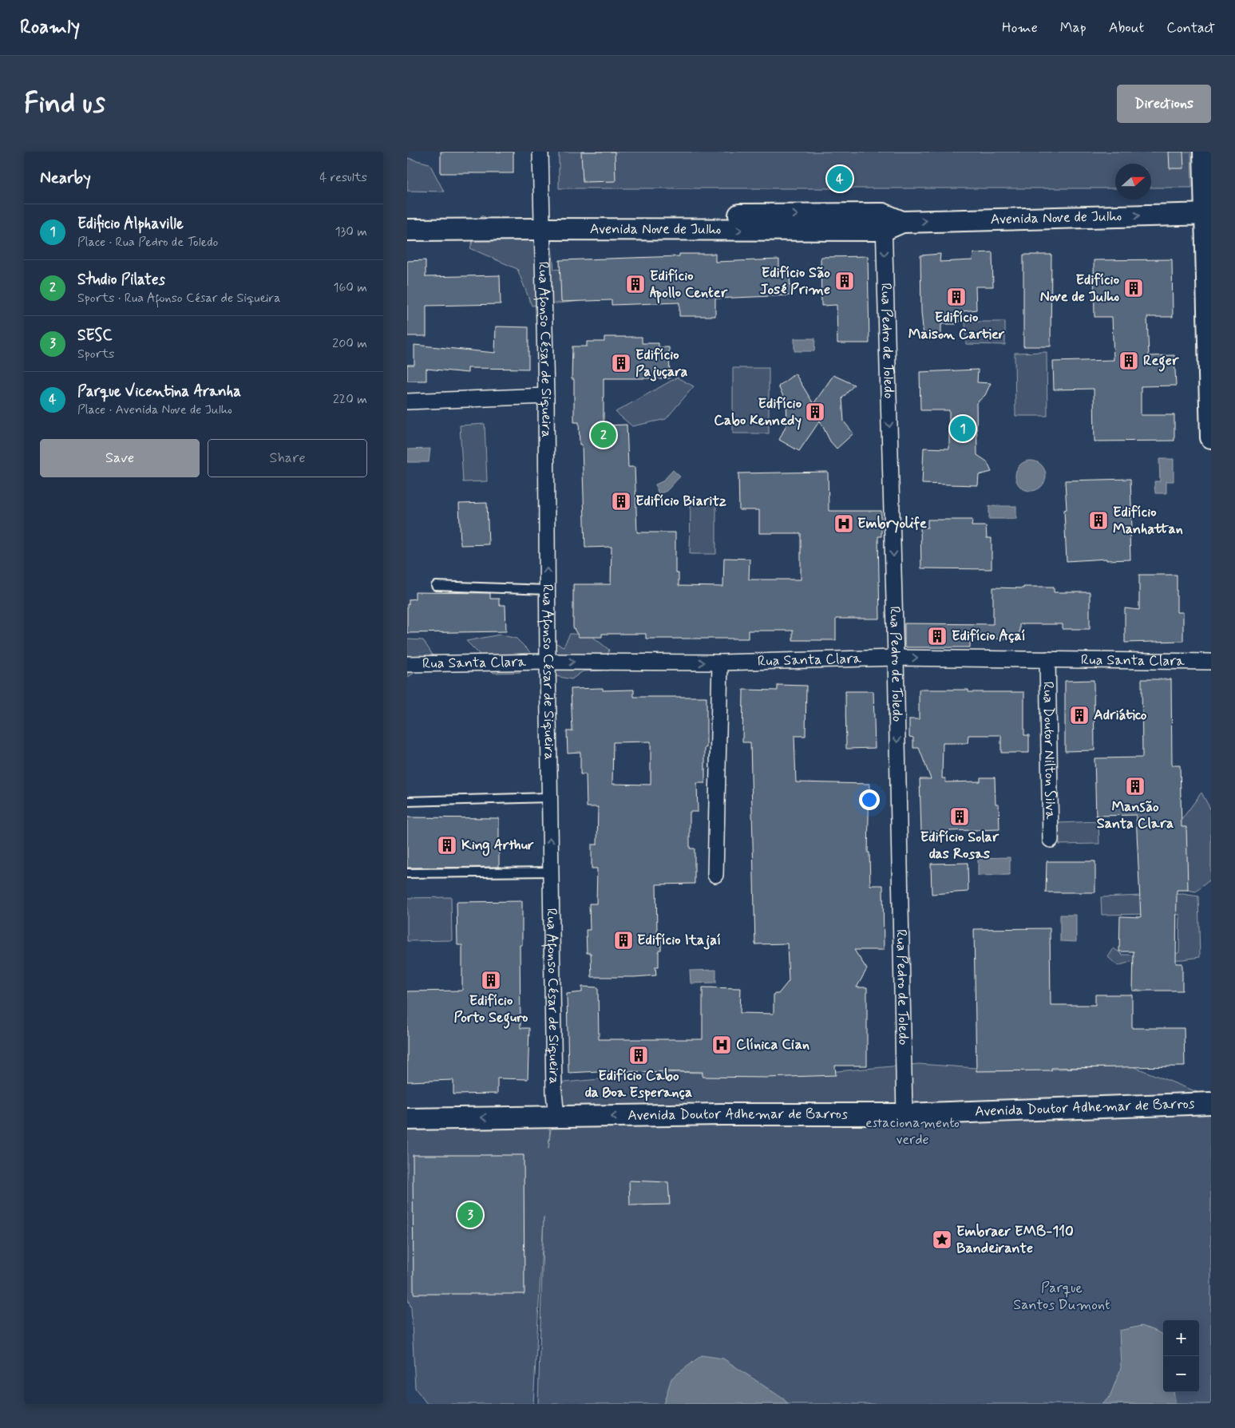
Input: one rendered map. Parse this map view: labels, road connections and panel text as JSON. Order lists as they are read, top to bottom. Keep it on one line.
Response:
{"streets":{"main road":["Avenida Nove de Julho","Avenida Doutor Adhemar de Barros"],"street":["Rua Pedro de Toledo","Rua Afonso César de Siqueira","Rua Santa Clara","Rua Doutor Nilton Silva"]},"crossings":[["Avenida Nove de Julho","Rua Pedro de Toledo"],["Avenida Nove de Julho","Rua Afonso César de Siqueira"],["Rua Pedro de Toledo","Rua Santa Clara"],["Rua Pedro de Toledo","Avenida Doutor Adhemar de Barros"],["Rua Afonso César de Siqueira","Rua Santa Clara"],["Rua Afonso César de Siqueira","Avenida Doutor Adhemar de Barros"],["Rua Santa Clara","Rua Doutor Nilton Silva"]],"one_way":["Avenida Nove de Julho","Rua Pedro de Toledo","Rua Santa Clara","Avenida Doutor Adhemar de Barros"],"parks":["estacionamento verde","Parque Santos Dumont"],"places":{"building":["Edifício São José Prime","Edifício Apollo Center","Edifício Nove de Julho","Edifício Maison Cartier","Reger","Edifício Pajuçara","Edifício Cabo Kennedy","Edifício Biaritz","Edifício Manhattan","Edifício Açaí","Adriático","Mansão Santa Clara","Edifício Solar das Rosas","King Arthur","Edifício Itajaí","Edifício Porto Seguro","Edifício Cabo da Boa Esperança"],"hospital":["Embryolife","Clínica Cian"],"place":["Embraer EMB-110 Bandeirante"]},"north":"right","page":{"header":"Roamly","nav":["Home","Map","About","Contact"],"buttons":["Directions",["Save","Share"]],"title":"Find us","heading":["Nearby","4 results"],"pins":["4","1","2","3"],"list":[{"mark":"1","name":"Edificio Alphaville","note":"Place · Rua Pedro de Toledo","value":"130 m"},{"mark":"2","name":"Studio Pilates","note":"Sports · Rua Afonso César de Siqueira","value":"160 m"},{"mark":"3","name":"SESC","note":"Sports","value":"200 m"},{"mark":"4","name":"Parque Vicentina Aranha","note":"Place · Avenida Nove de Julho","value":"220 m"}],"map_buttons":["+","−"]}}
